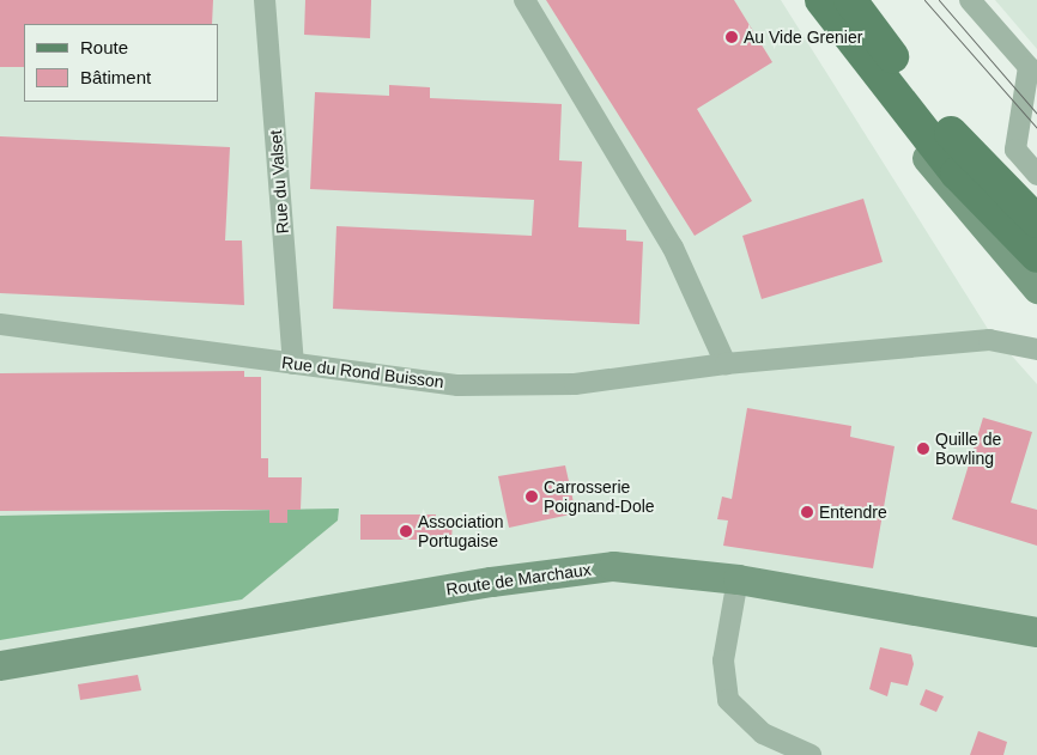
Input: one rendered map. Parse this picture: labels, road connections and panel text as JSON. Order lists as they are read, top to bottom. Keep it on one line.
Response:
{"streets":{"main road":["Route de Marchaux"],"street":["Rue du Valset","Rue du Rond Buisson"]},"crossings":[["Rue du Valset","Rue du Rond Buisson"]],"places":["Au Vide Grenier","Quille de Bowling","Carrosserie Poignand-Dole","Entendre","Association Portugaise"],"legend":["Route","Bâtiment"]}
